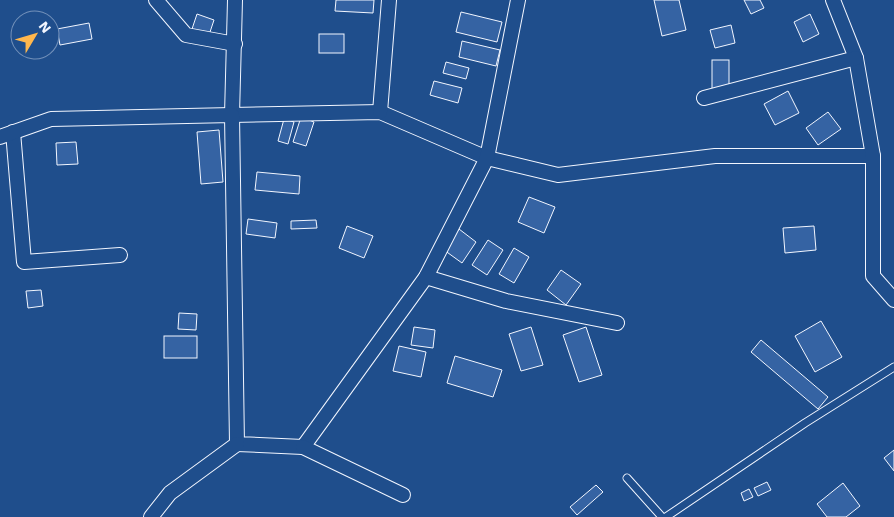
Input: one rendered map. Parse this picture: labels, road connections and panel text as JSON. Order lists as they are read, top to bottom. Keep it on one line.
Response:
{"north":"top right"}
